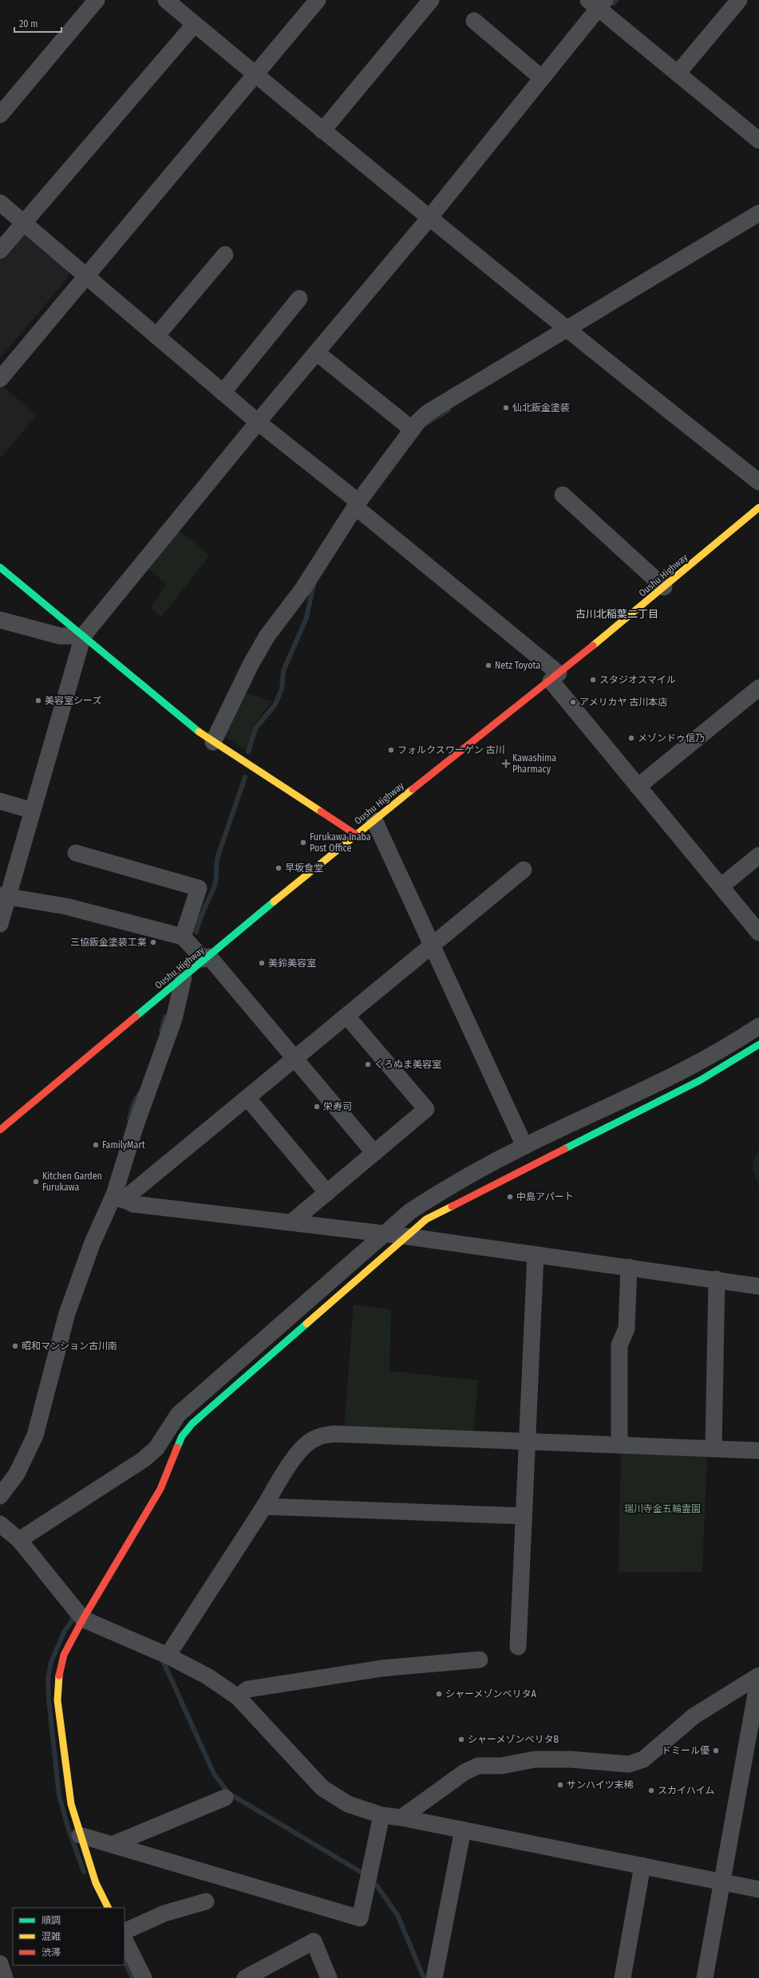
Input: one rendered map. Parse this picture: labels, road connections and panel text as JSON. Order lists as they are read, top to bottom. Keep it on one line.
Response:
{"streets":{"street":["Oushu Highway"]},"districts":["古川北稲葉二丁目"],"parks":["瑞川寺金五輪霊園"],"places":{"other":["仙北鈑金塗装","Netz Toyota","スタジオスマイル","美容室シーズ","アメリカヤ 古川本店","メゾンドゥ信乃","フォルクスワーゲン 古川","Furukawa Inaba Post Office","早坂食堂","三協鈑金塗装工業","美鈴美容室","くろぬま美容室","栄寿司","FamilyMart","Kitchen Garden Furukawa","中島アパート","昭和マンション古川南","シャーメゾンベリタA","シャーメゾンベリタB","ドミール優","サンハイツ末稀","スカイハイム"],"health":["Kawashima Pharmacy"]},"legend":["順調","混雑","渋滞"],"scale_bar":"20 m"}
